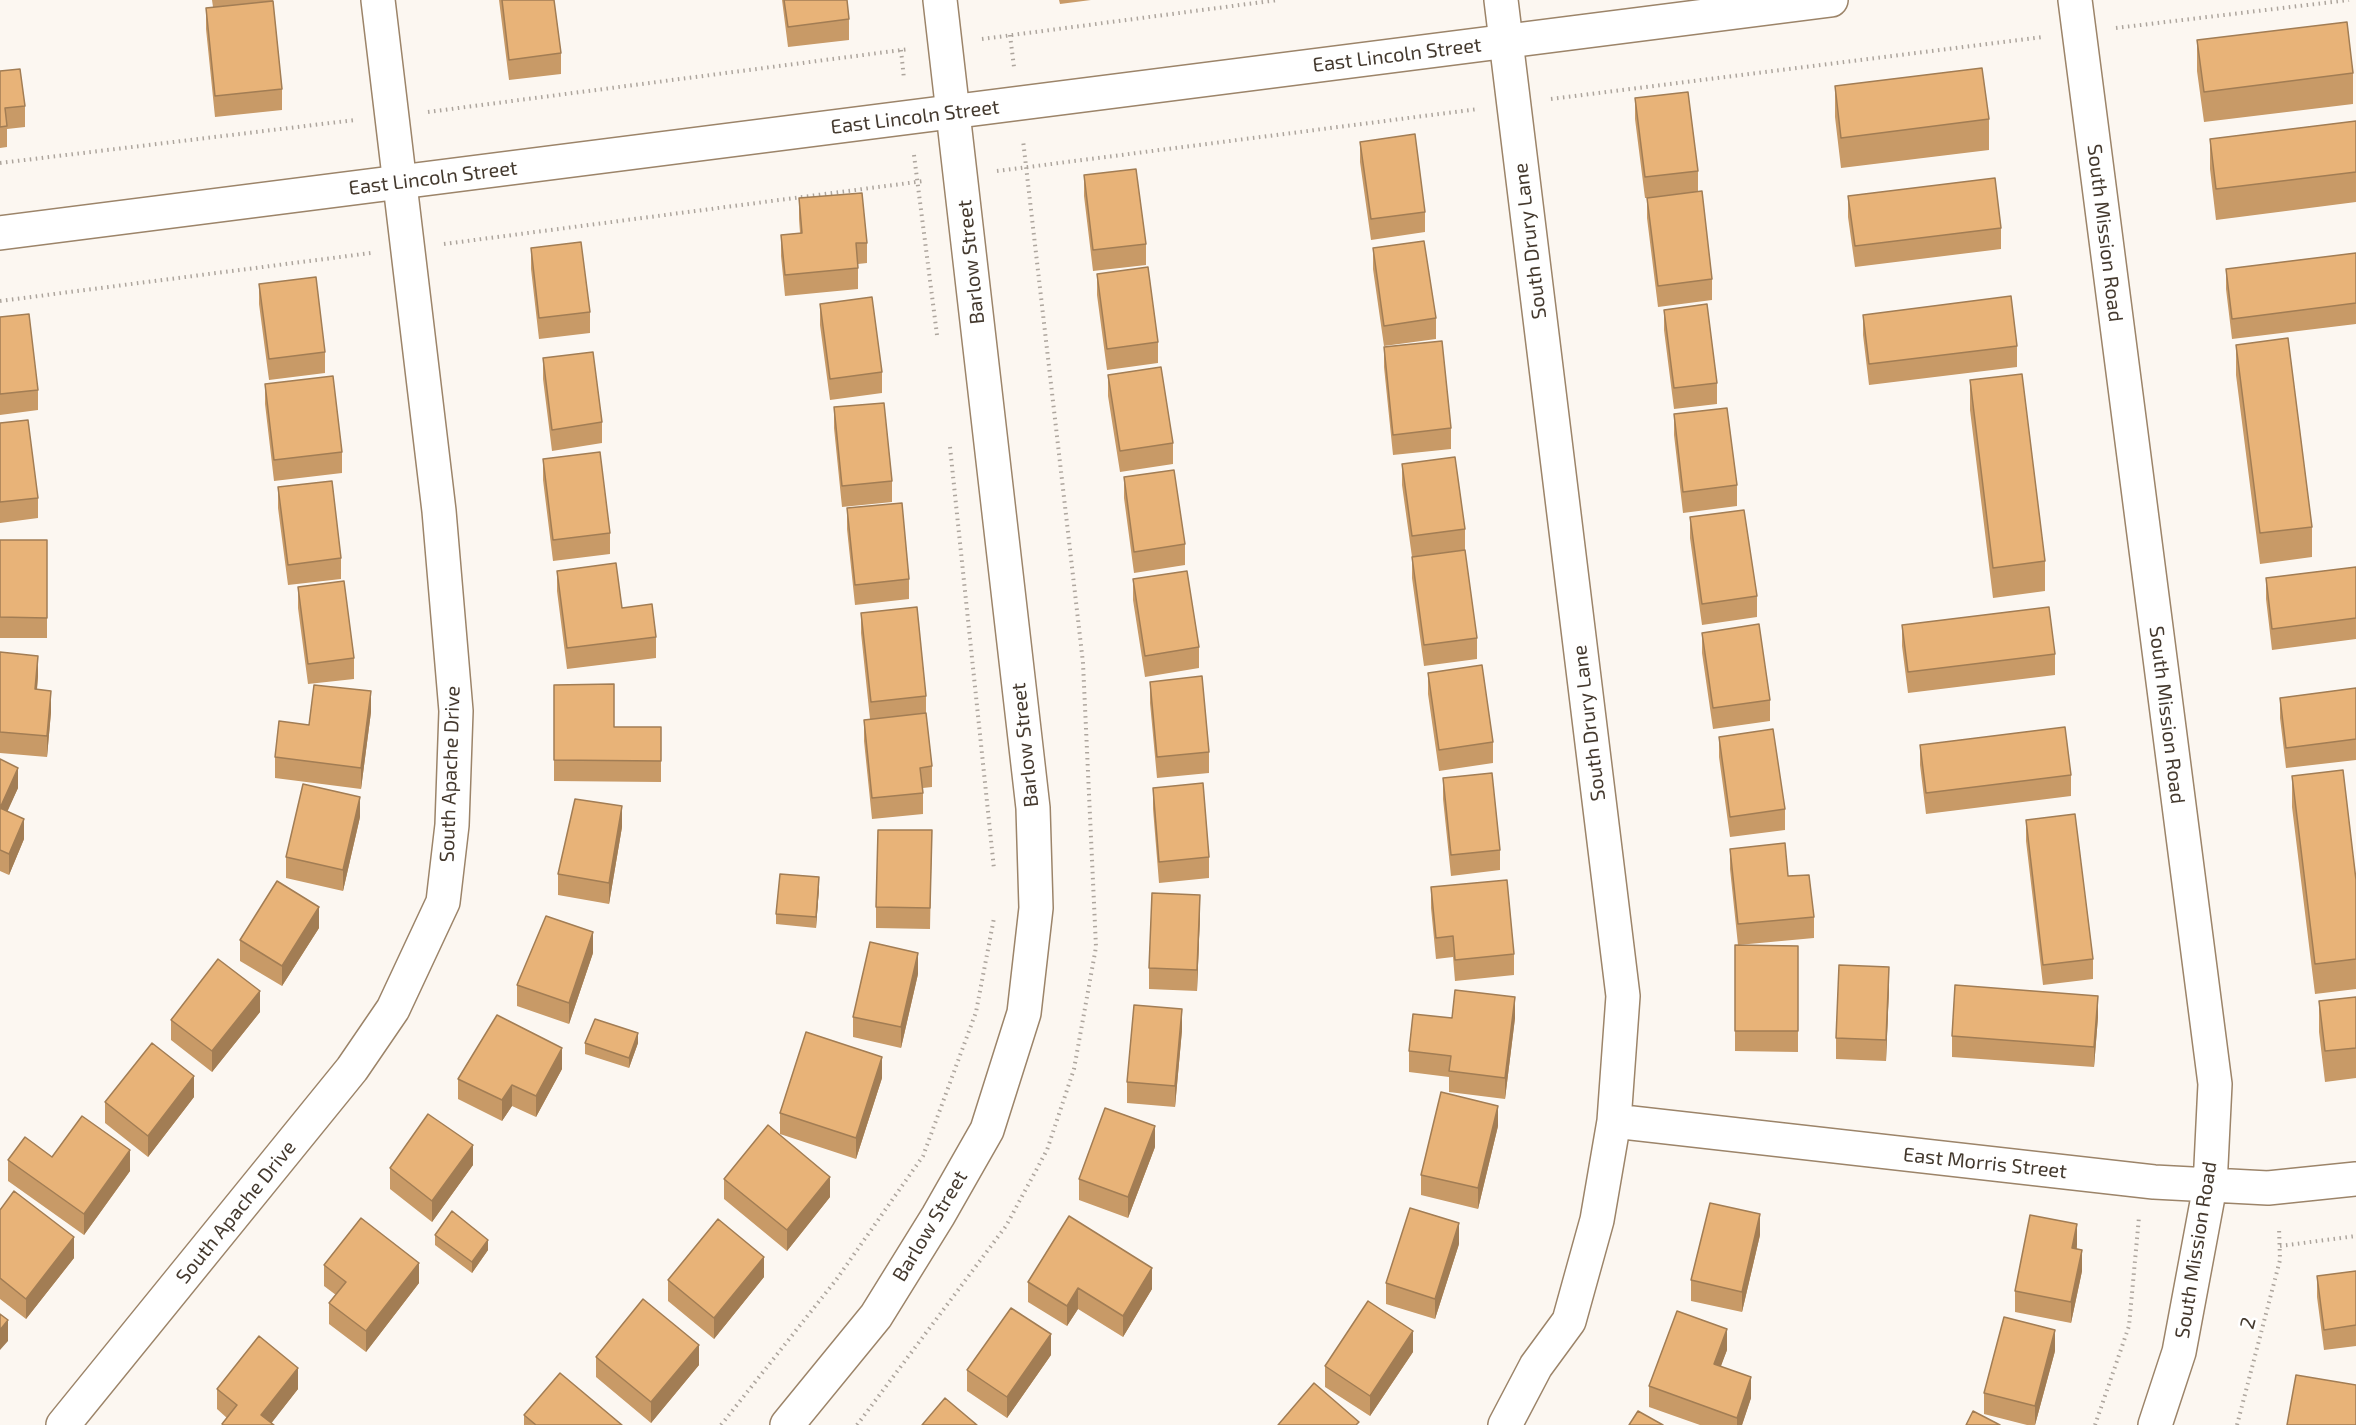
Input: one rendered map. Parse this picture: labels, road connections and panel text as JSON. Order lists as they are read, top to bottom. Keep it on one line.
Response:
{"streets":{"street":["East Lincoln Street","South Mission Road","South Drury Lane","Barlow Street","South Apache Drive","East Morris Street"],"path":["2"]},"crossings":[["East Lincoln Street","South Drury Lane"],["East Lincoln Street","Barlow Street"],["East Lincoln Street","South Apache Drive"],["South Mission Road","East Morris Street"],["South Drury Lane","East Morris Street"]]}
